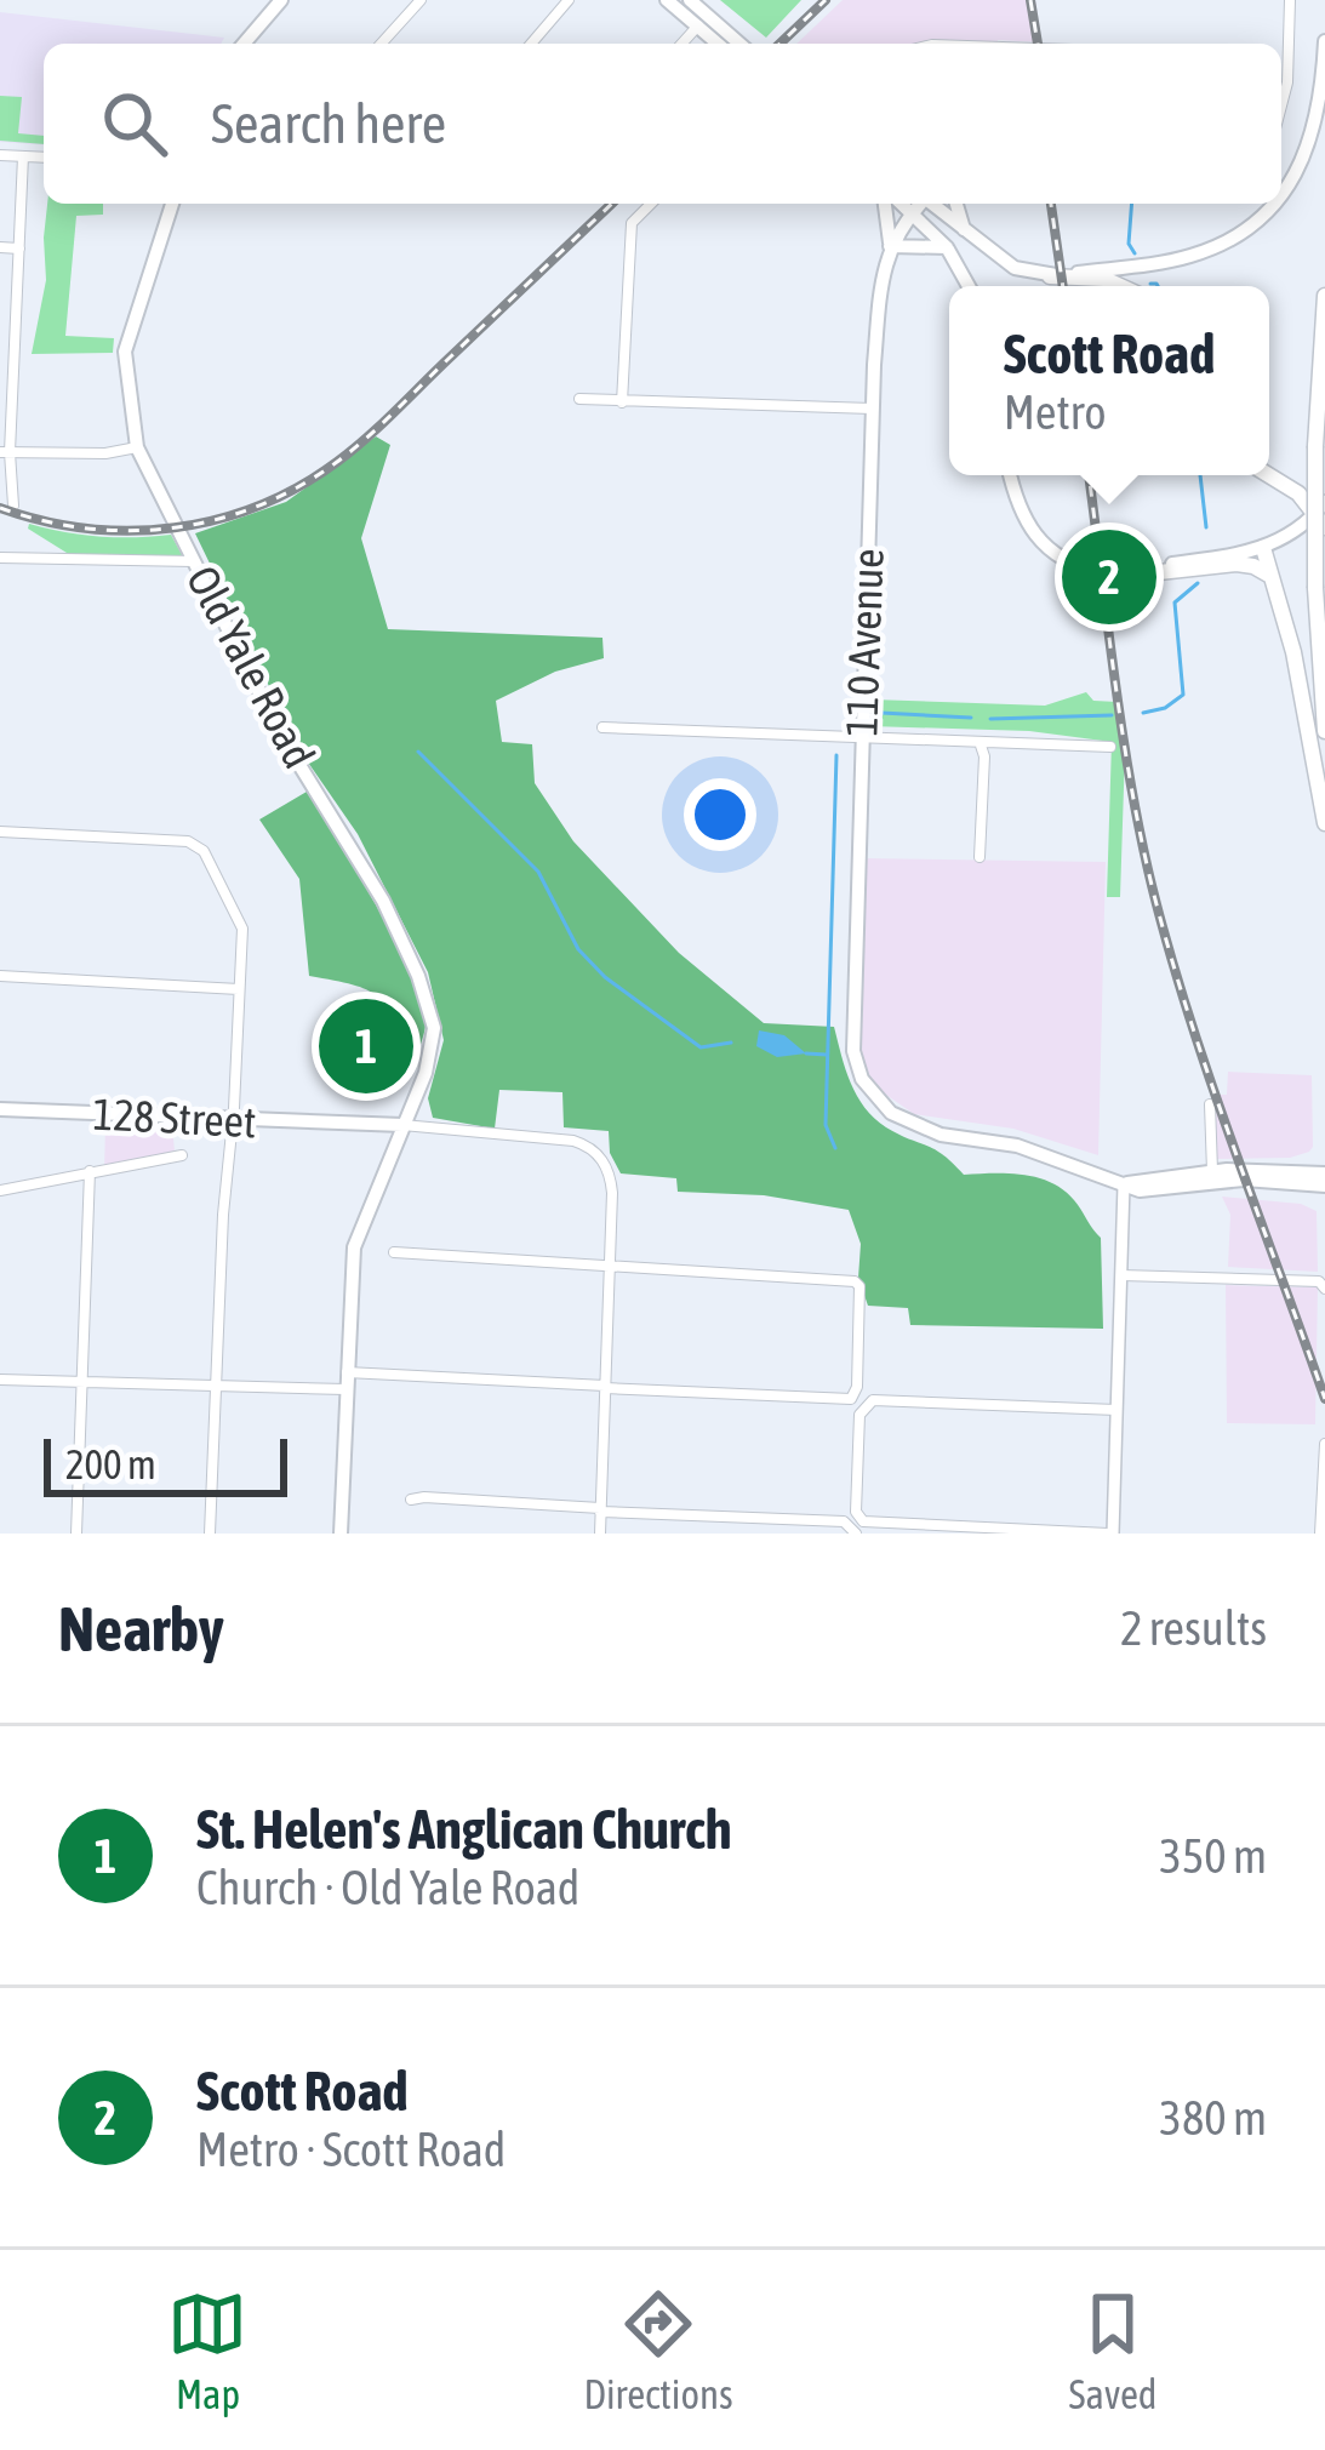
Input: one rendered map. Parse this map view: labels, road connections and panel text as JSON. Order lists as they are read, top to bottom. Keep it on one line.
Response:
{"streets":{"main road":["110 Avenue","Old Yale Road","128 Street"]},"crossings":[["Old Yale Road","128 Street"]],"scale_bar":"200 m","page":{"search":"Search here","popup":["Scott Road","Metro"],"pins":["2","1"],"scale":"200 m","heading":["Nearby","2 results"],"list":[{"mark":"1","name":"St. Helen's Anglican Church","note":"Church · Old Yale Road","value":"350 m"},{"mark":"2","name":"Scott Road","note":"Metro · Scott Road","value":"380 m"}],"nav":["Map","Directions","Saved"]}}
